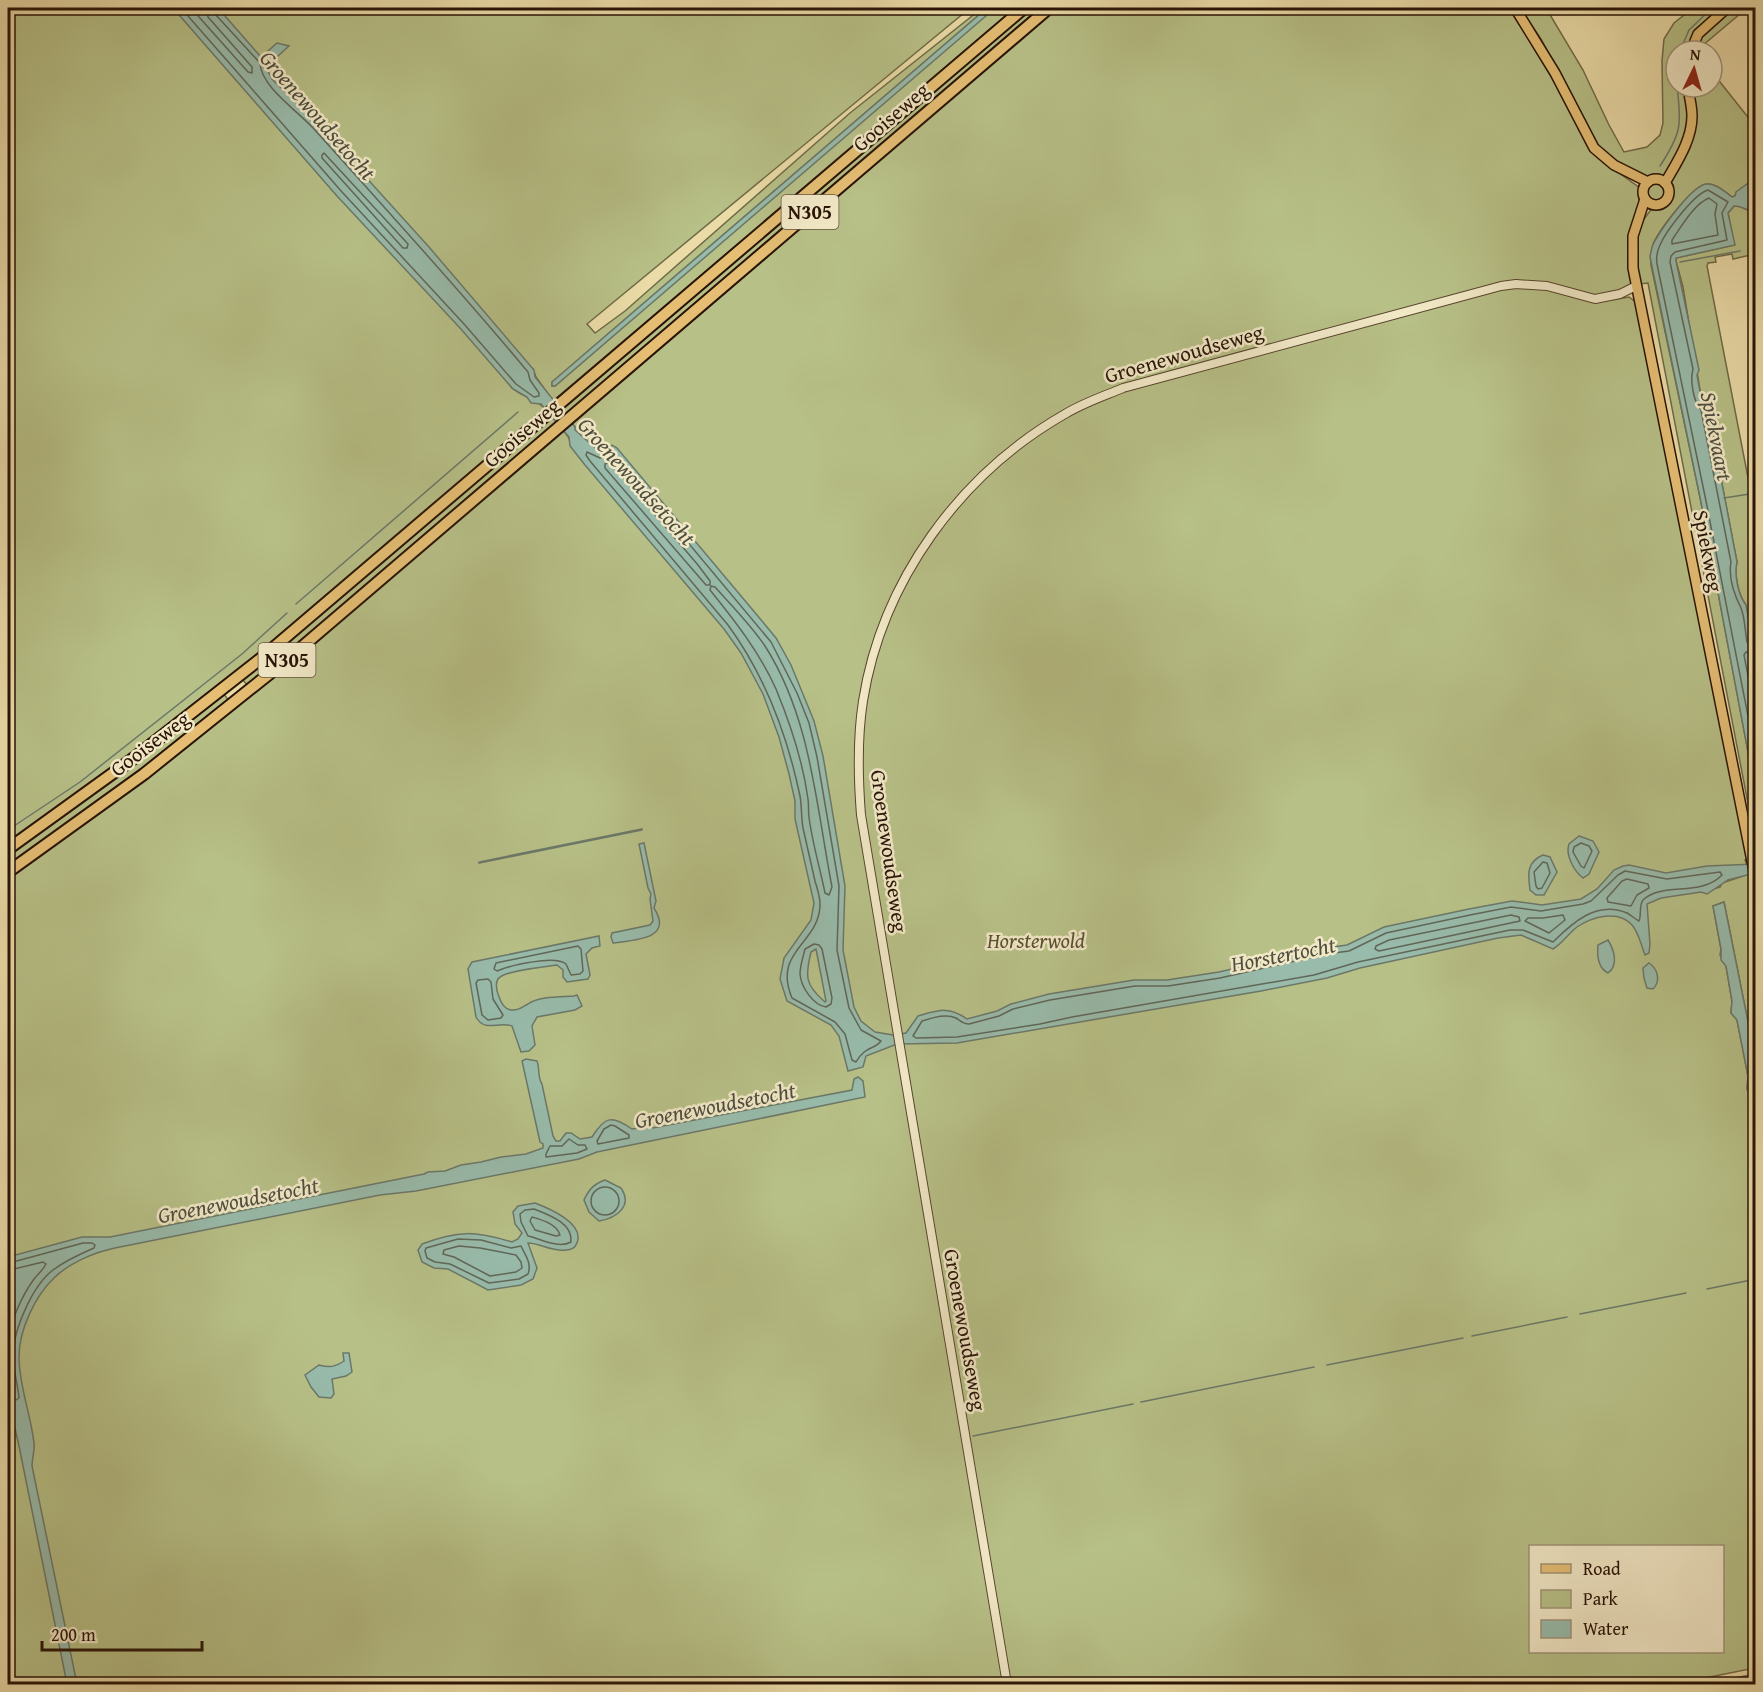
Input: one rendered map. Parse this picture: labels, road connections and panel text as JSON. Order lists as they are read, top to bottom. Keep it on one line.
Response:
{"streets":{"highway":["Gooiseweg","N305"],"main road":["Spiekweg"],"street":["Groenewoudseweg"]},"crossings":[["Groenewoudseweg","Spiekweg"]],"water":["Groenewoudsetocht","Spiekvaart","Horstertocht"],"parks":["Horsterwold"],"legend":["Road","Park","Water"],"scale_bar":"200 m","north":"top"}
